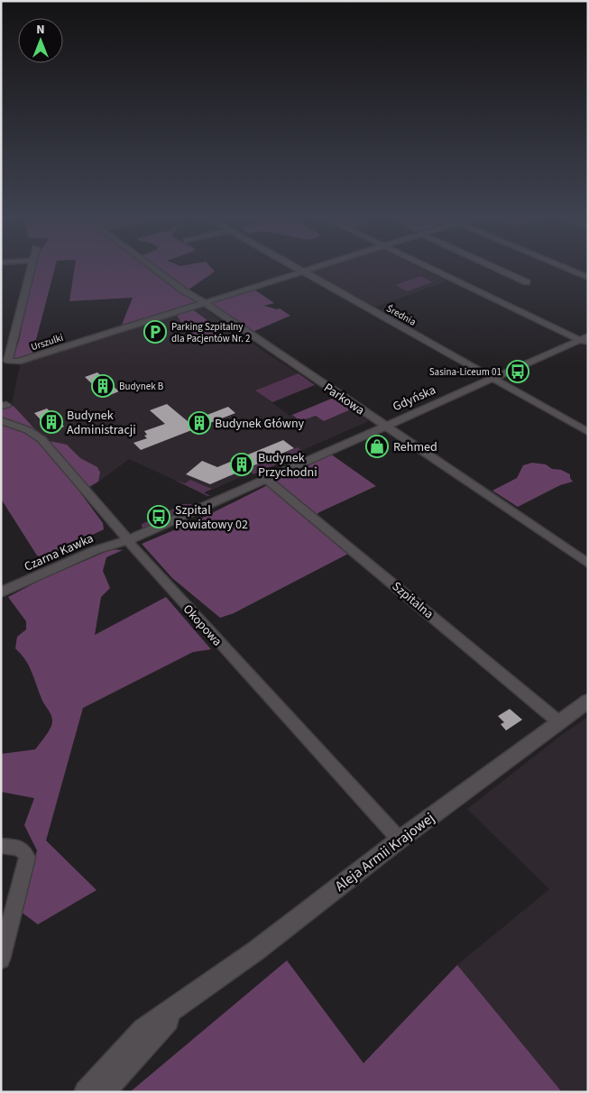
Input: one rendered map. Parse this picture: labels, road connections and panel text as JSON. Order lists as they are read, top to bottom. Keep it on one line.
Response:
{"streets":{"street":["Średnia","Urszulki","Gdyńska","Parkowa","Czarna Kawka","Szpitalna","Okopowa","Aleja Armii Krajowej"]},"crossings":[["Średnia","Gdyńska"],["Urszulki","Parkowa"],["Gdyńska","Parkowa"],["Gdyńska","Czarna Kawka"],["Gdyńska","Szpitalna"],["Gdyńska","Okopowa"],["Czarna Kawka","Okopowa"],["Szpitalna","Aleja Armii Krajowej"],["Okopowa","Aleja Armii Krajowej"]],"places":{"parking":["Parking Szpitalny dla Pacjentów Nr. 2"],"bus stop":["Sasina-Liceum 01","Szpital Powiatowy 02"],"building":["Budynek B","Budynek Administracji","Budynek Główny","Budynek Przychodni"],"shop":["Rehmed"]},"north":"top"}
